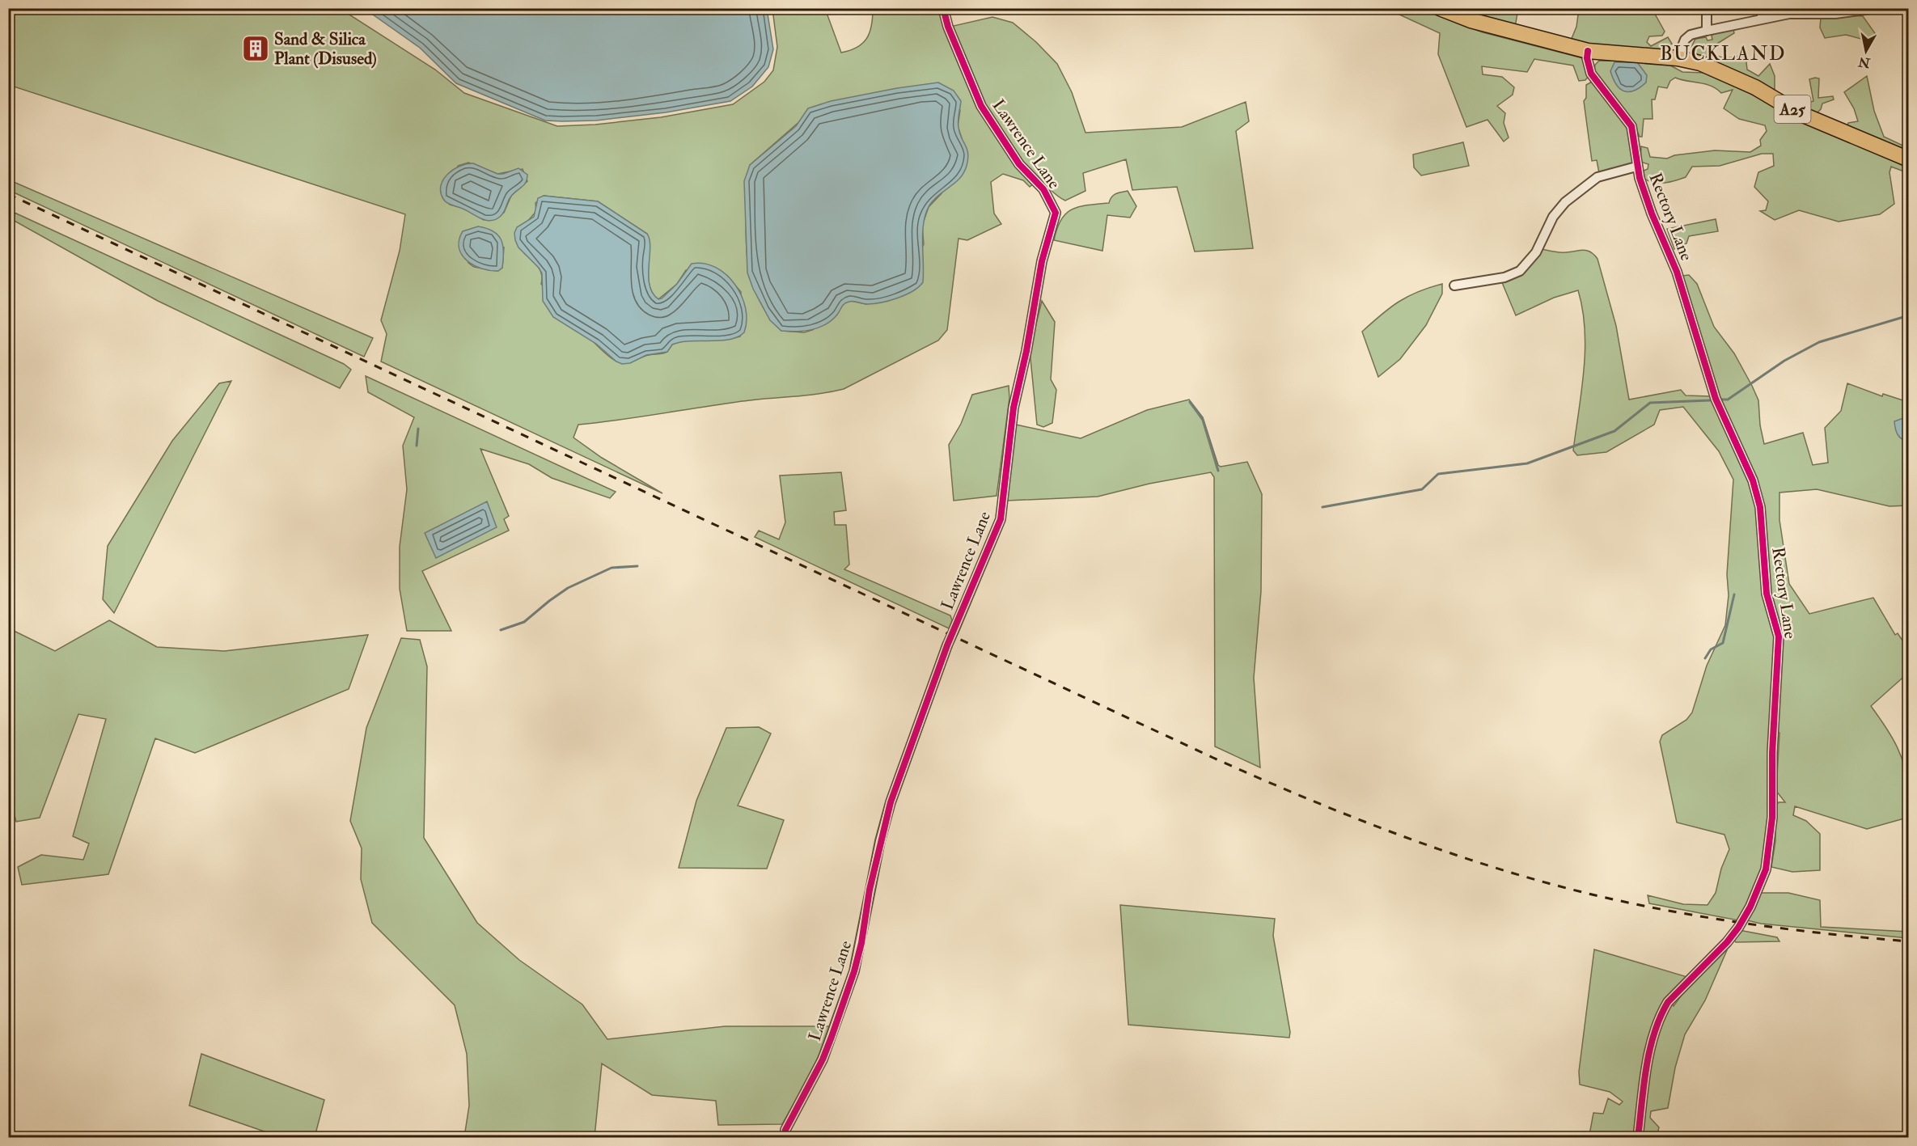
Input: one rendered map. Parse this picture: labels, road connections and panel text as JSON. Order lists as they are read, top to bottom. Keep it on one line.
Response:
{"streets":{"main road":["A25"],"street":["Lawrence Lane","Rectory Lane"]},"crossings":[["A25","Rectory Lane"]],"districts":["BUCKLAND"],"places":{"building":["Sand & Silica Plant (Disused)"]},"north":"bottom"}
